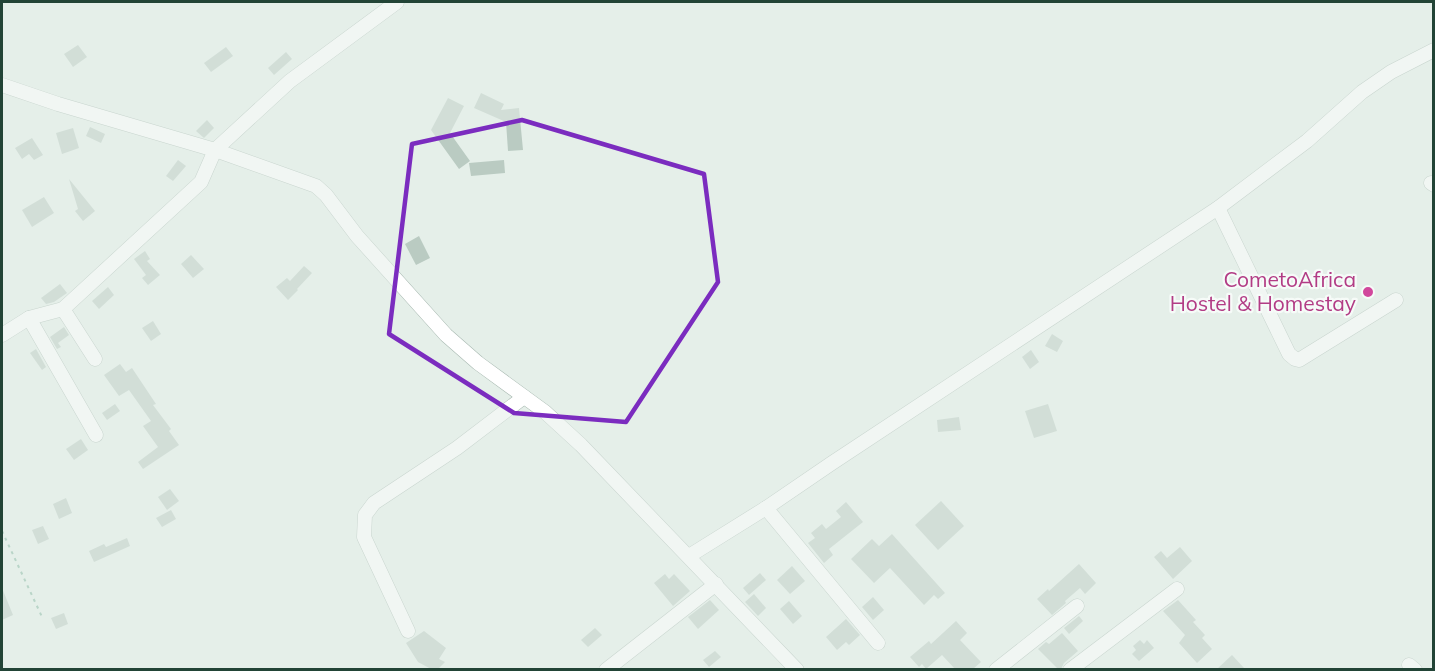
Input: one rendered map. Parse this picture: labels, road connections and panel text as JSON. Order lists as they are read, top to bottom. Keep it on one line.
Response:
{"places":["CometoAfrica Hostel & Homestay"]}
